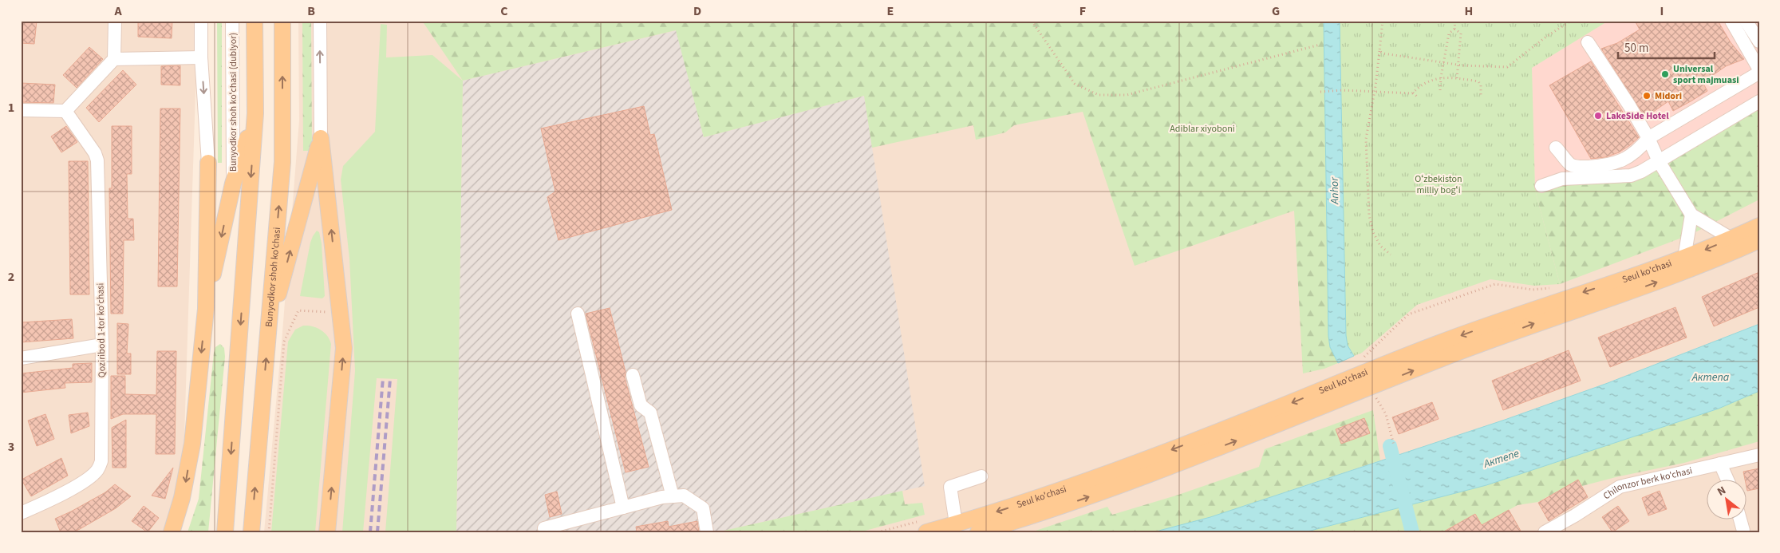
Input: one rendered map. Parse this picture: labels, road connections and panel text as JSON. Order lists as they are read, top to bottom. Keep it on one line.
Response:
{"streets":{"main road":["Seul ko'chasi","Bunyodkor shoh ko'chasi"],"street":["Bunyodkor shoh koʻchasi (dublyor)","Qoziribod 1-tor ko‘chasi","Chilonzor berk ko'chasi"]},"water":["Anhor","Актепа","Актепе"],"parks":["Adiblar xiyoboni","Oʻzbekiston milliy bogʻi"],"places":["Universal sport majmuasi","Midori","LakeSide Hotel"],"scale_bar":"50 m","north":"top left","grid":{"columns":["A","B","C","D","E","F","G","H","I"],"rows":["1","2","3"]}}
